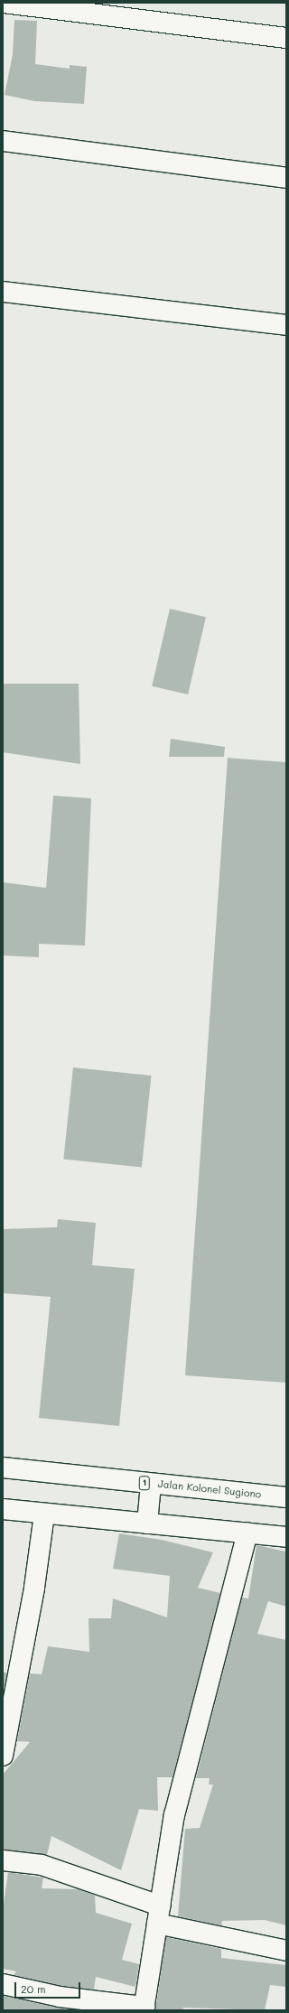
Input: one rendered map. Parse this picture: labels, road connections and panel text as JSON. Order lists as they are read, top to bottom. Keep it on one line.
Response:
{"streets":{"main road":["1","Jalan Kolonel Sugiono"]},"scale_bar":"20 m"}
